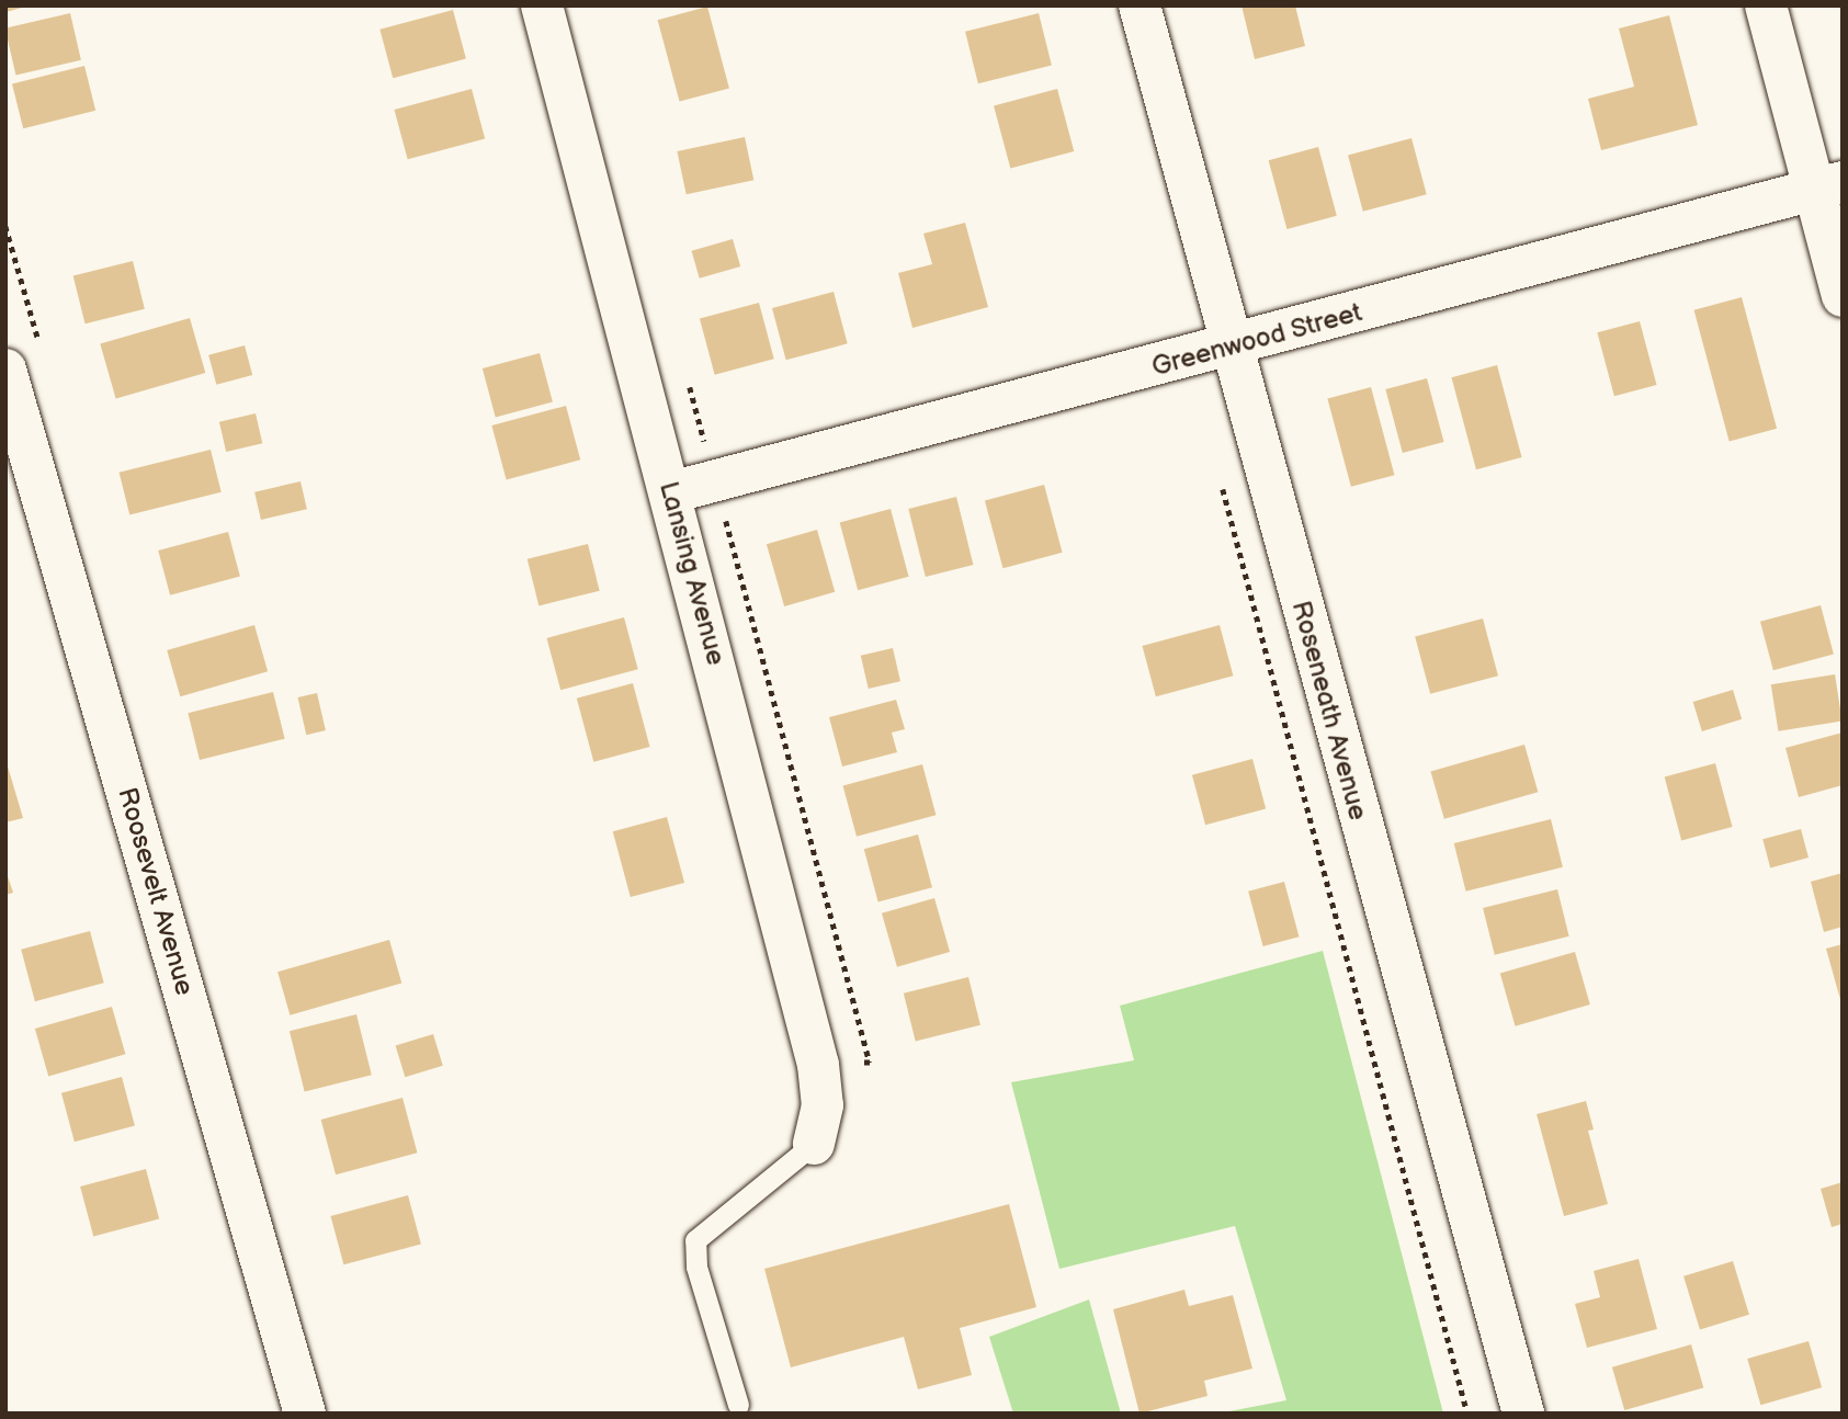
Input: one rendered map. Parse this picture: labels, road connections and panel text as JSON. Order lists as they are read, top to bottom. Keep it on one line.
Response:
{"streets":{"street":["Greenwood Street","Lansing Avenue","Roseneath Avenue","Roosevelt Avenue"]},"crossings":[["Greenwood Street","Lansing Avenue"],["Greenwood Street","Roseneath Avenue"]]}
